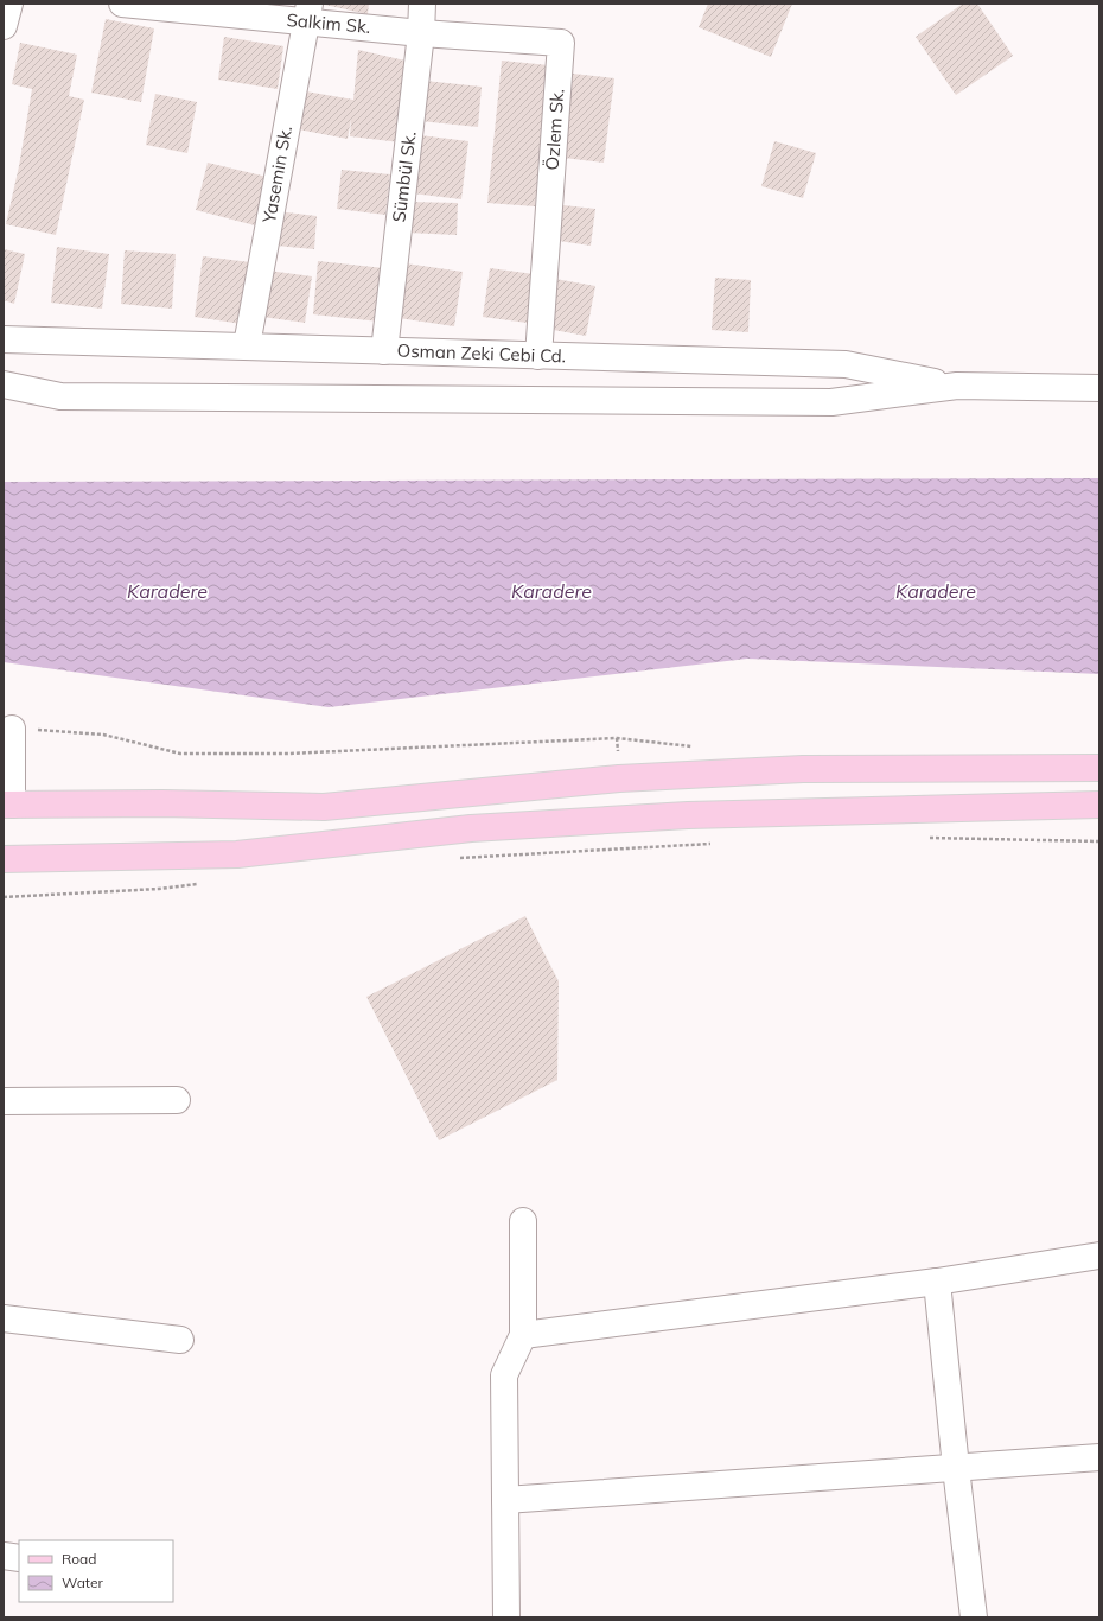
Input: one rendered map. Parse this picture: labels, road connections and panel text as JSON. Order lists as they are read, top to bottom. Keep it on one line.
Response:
{"streets":{"street":["Salkim Sk.","Özlem Sk.","Yasemin Sk.","Sümbül Sk.","Osman Zeki Cebi Cd."]},"crossings":[["Salkim Sk.","Özlem Sk."],["Salkim Sk.","Yasemin Sk."],["Salkim Sk.","Sümbül Sk."],["Özlem Sk.","Sümbül Sk."],["Özlem Sk.","Osman Zeki Cebi Cd."],["Yasemin Sk.","Osman Zeki Cebi Cd."],["Sümbül Sk.","Osman Zeki Cebi Cd."]],"water":["Karadere"],"legend":["Road","Water"]}
